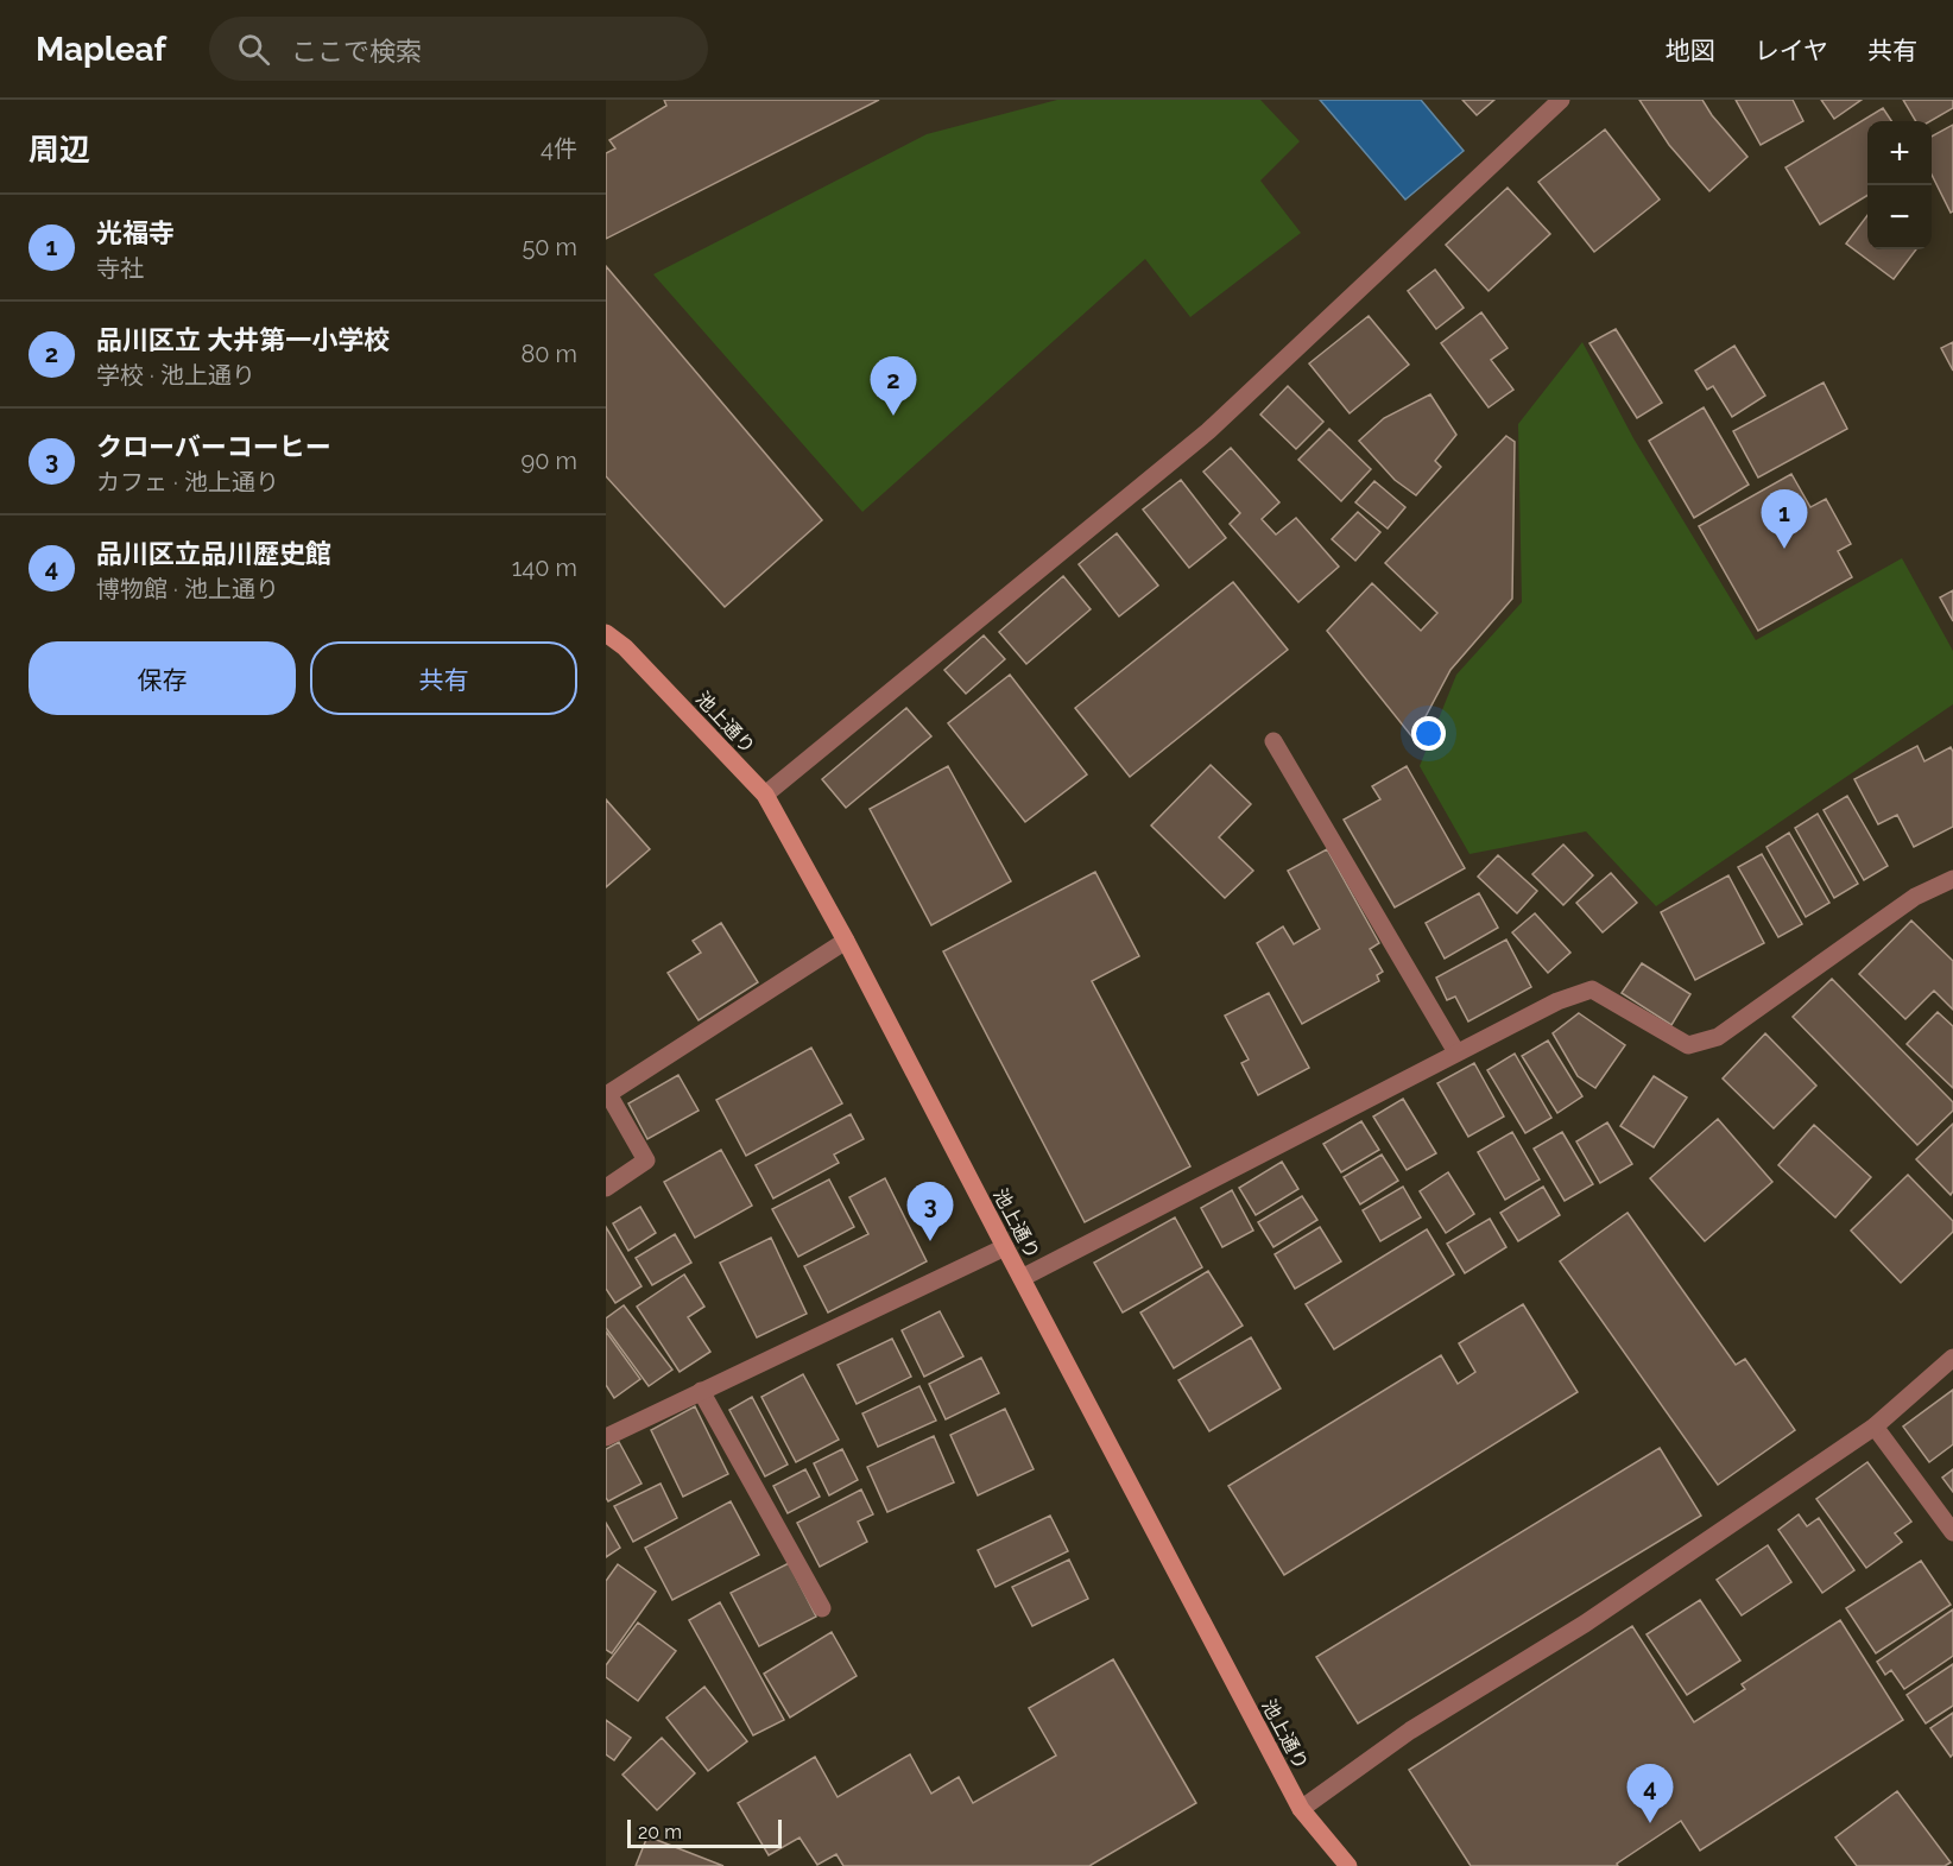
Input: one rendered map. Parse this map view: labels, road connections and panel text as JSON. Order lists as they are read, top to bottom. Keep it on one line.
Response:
{"streets":{"main road":["池上通り"]},"scale_bar":"20 m","page":{"header":"Mapleaf","search":"ここで検索","nav":["地図","レイヤ","共有"],"heading":["周辺","4件"],"map_buttons":["+","−"],"list":[{"mark":"1","name":"光福寺","note":"寺社","value":"50 m"},{"mark":"2","name":"品川区立 大井第一小学校","note":"学校 · 池上通り","value":"80 m"},{"mark":"3","name":"クローバーコーヒー","note":"カフェ · 池上通り","value":"90 m"},{"mark":"4","name":"品川区立品川歴史館","note":"博物館 · 池上通り","value":"140 m"}],"pins":["2","1","3","4"],"buttons":["保存","共有"],"scale":"20 m"}}
